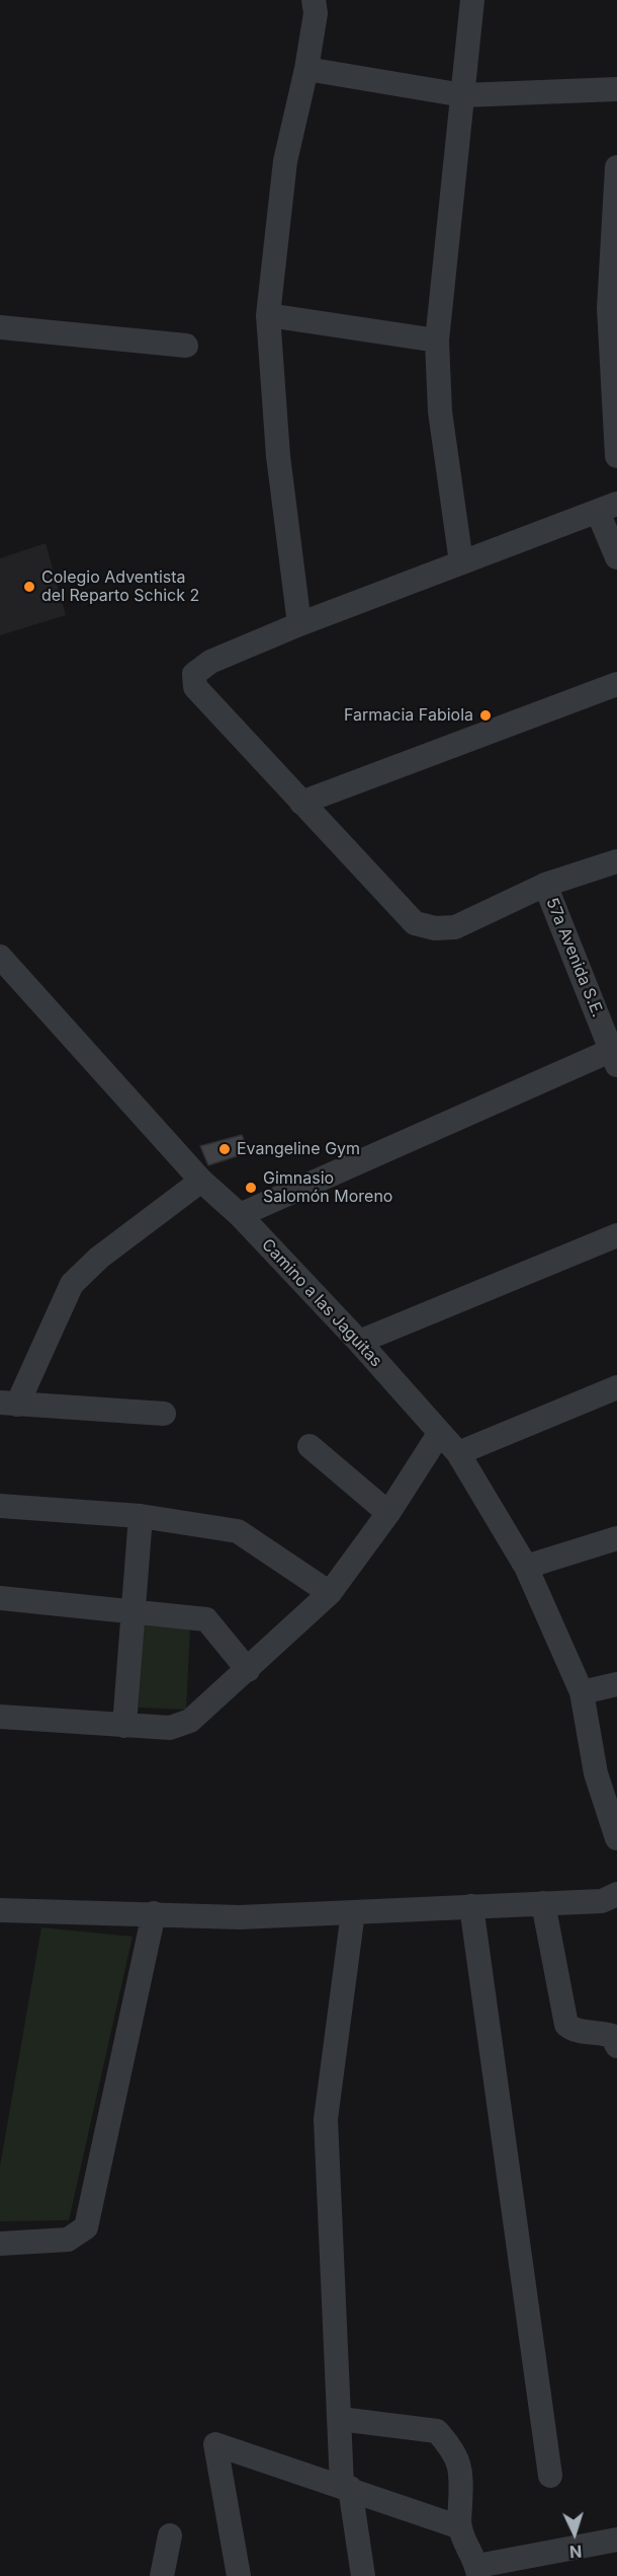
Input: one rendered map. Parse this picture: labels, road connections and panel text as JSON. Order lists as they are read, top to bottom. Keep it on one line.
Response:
{"streets":{"street":["57a Avenida S.E.","Camino a las Jaguitas"]},"places":["Colegio Adventista del Reparto Schick 2","Farmacia Fabiola","Evangeline Gym","Gimnasio Salomón Moreno"],"north":"bottom"}
